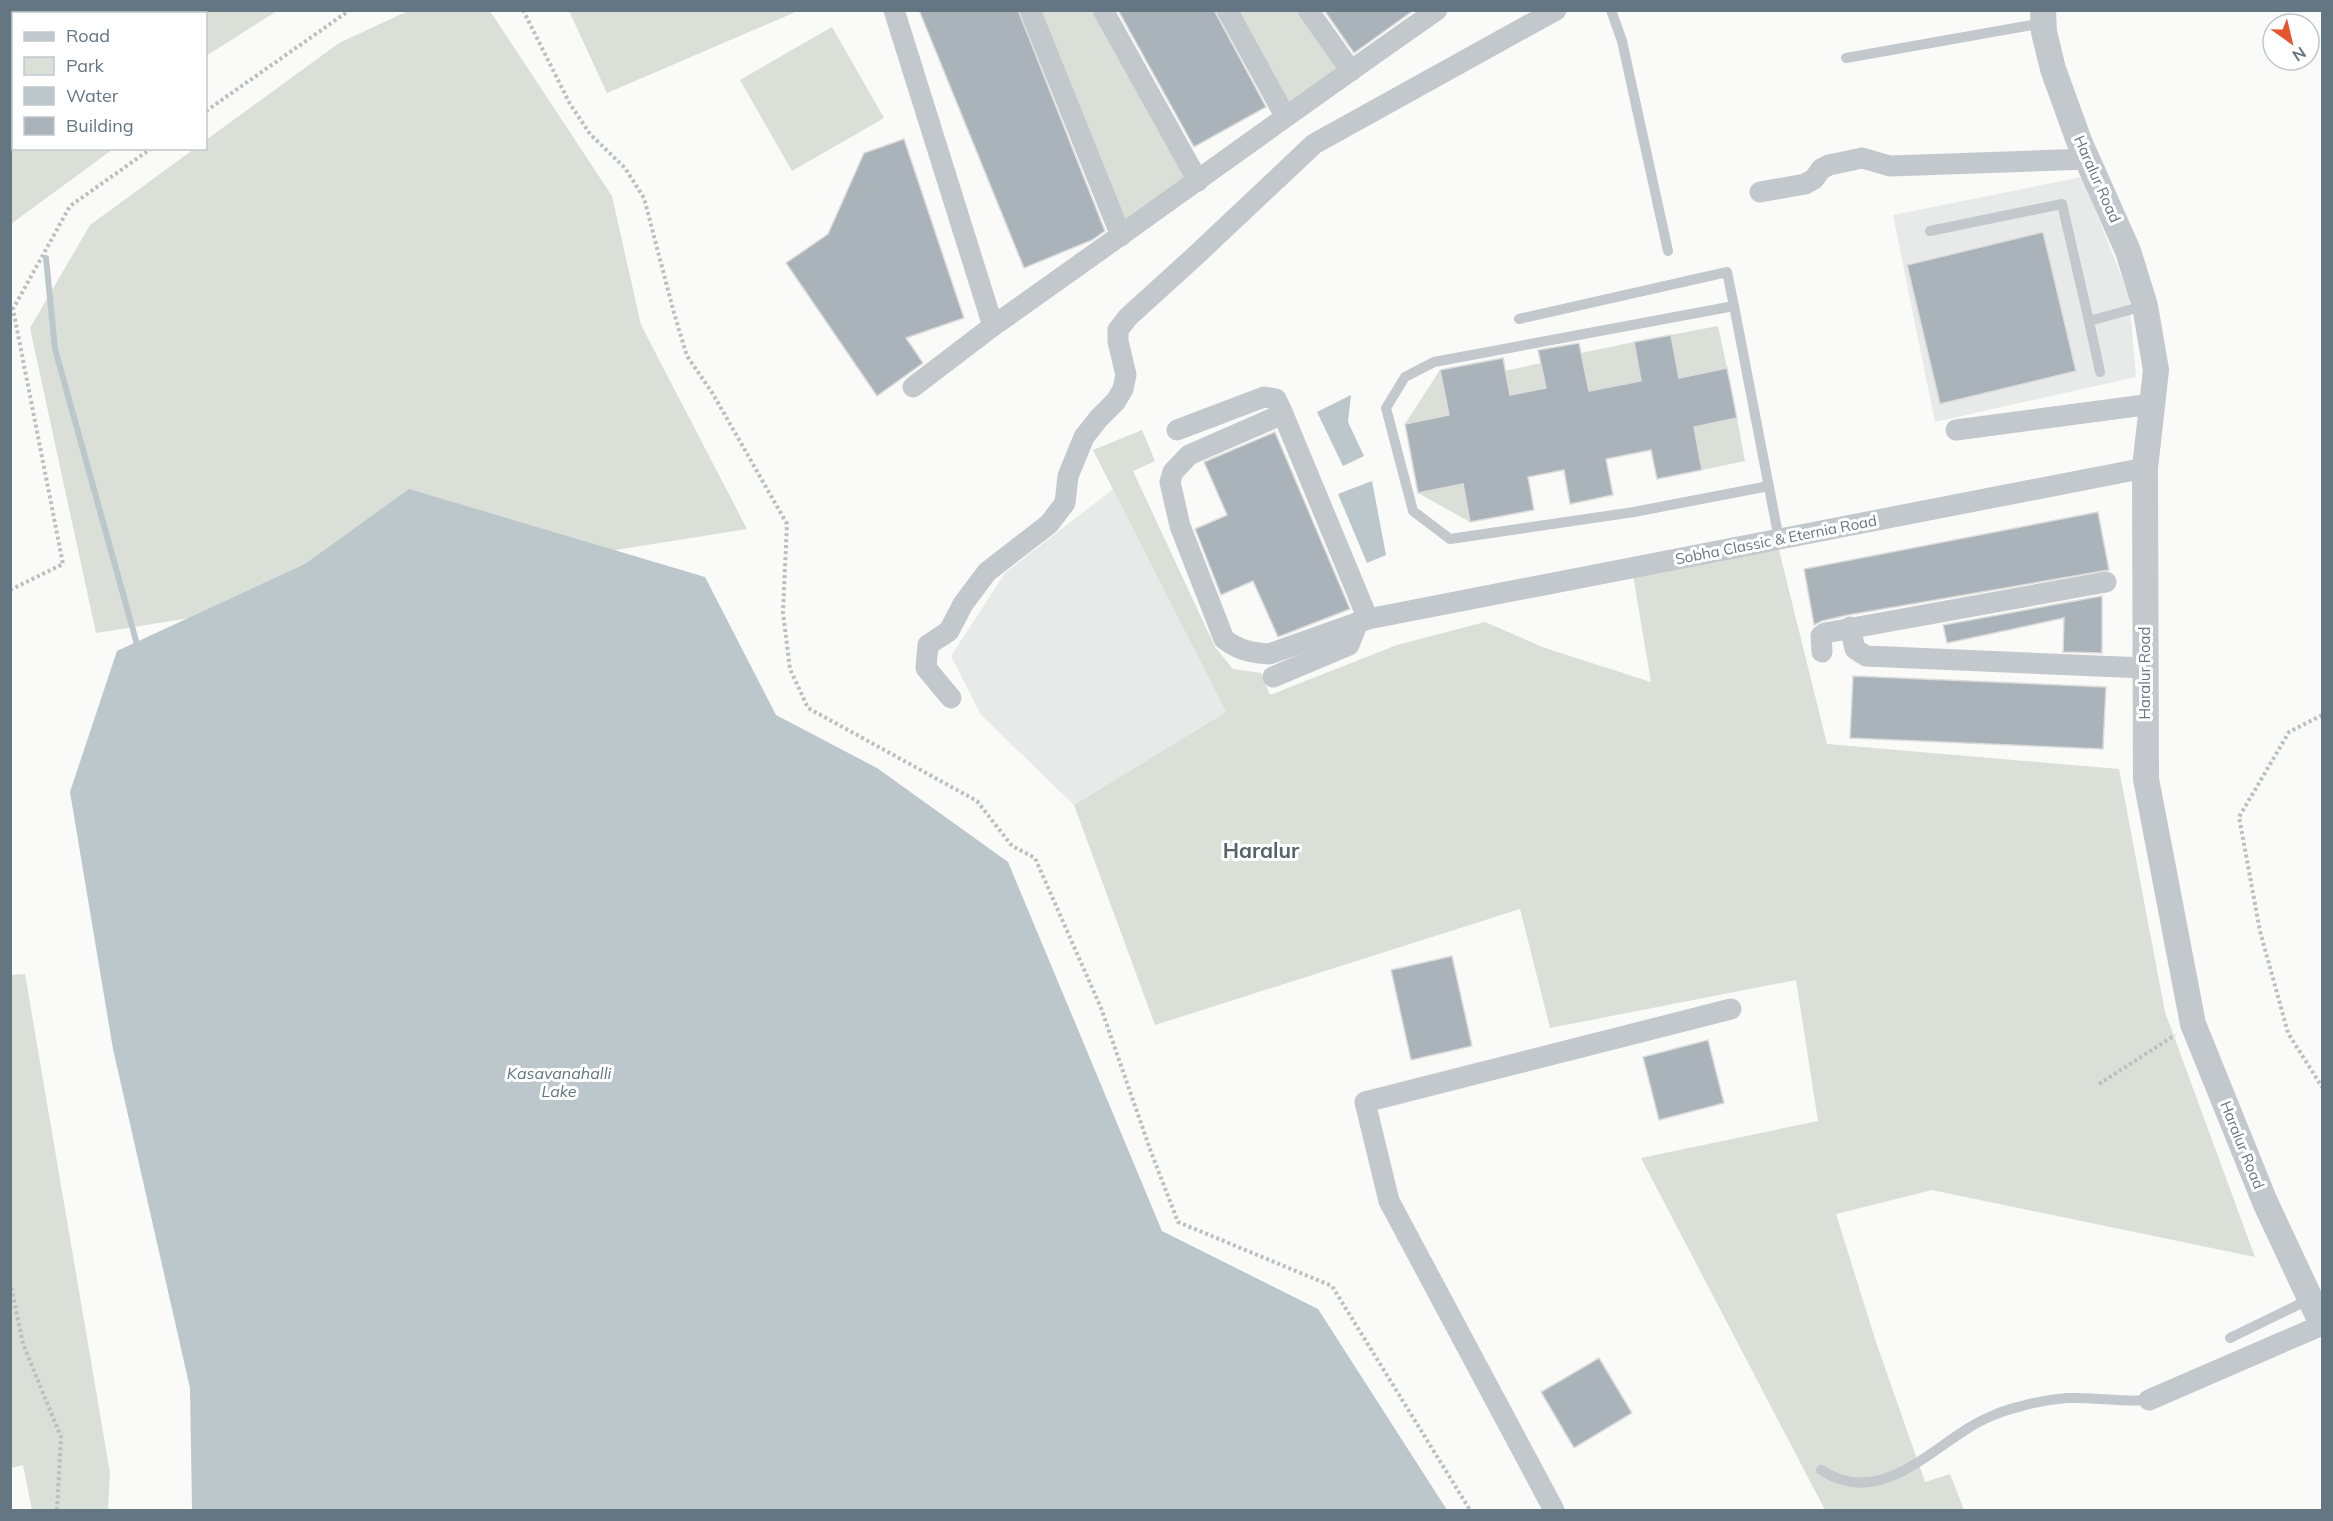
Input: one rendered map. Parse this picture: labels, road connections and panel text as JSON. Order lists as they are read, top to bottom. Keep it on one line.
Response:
{"streets":{"street":["Haralur Road","Sobha Classic & Eternia Road"]},"crossings":[["Haralur Road","Sobha Classic & Eternia Road"]],"districts":["Haralur"],"water":["Kasavanahalli Lake"],"legend":["Road","Park","Water","Building"],"north":"bottom right"}
